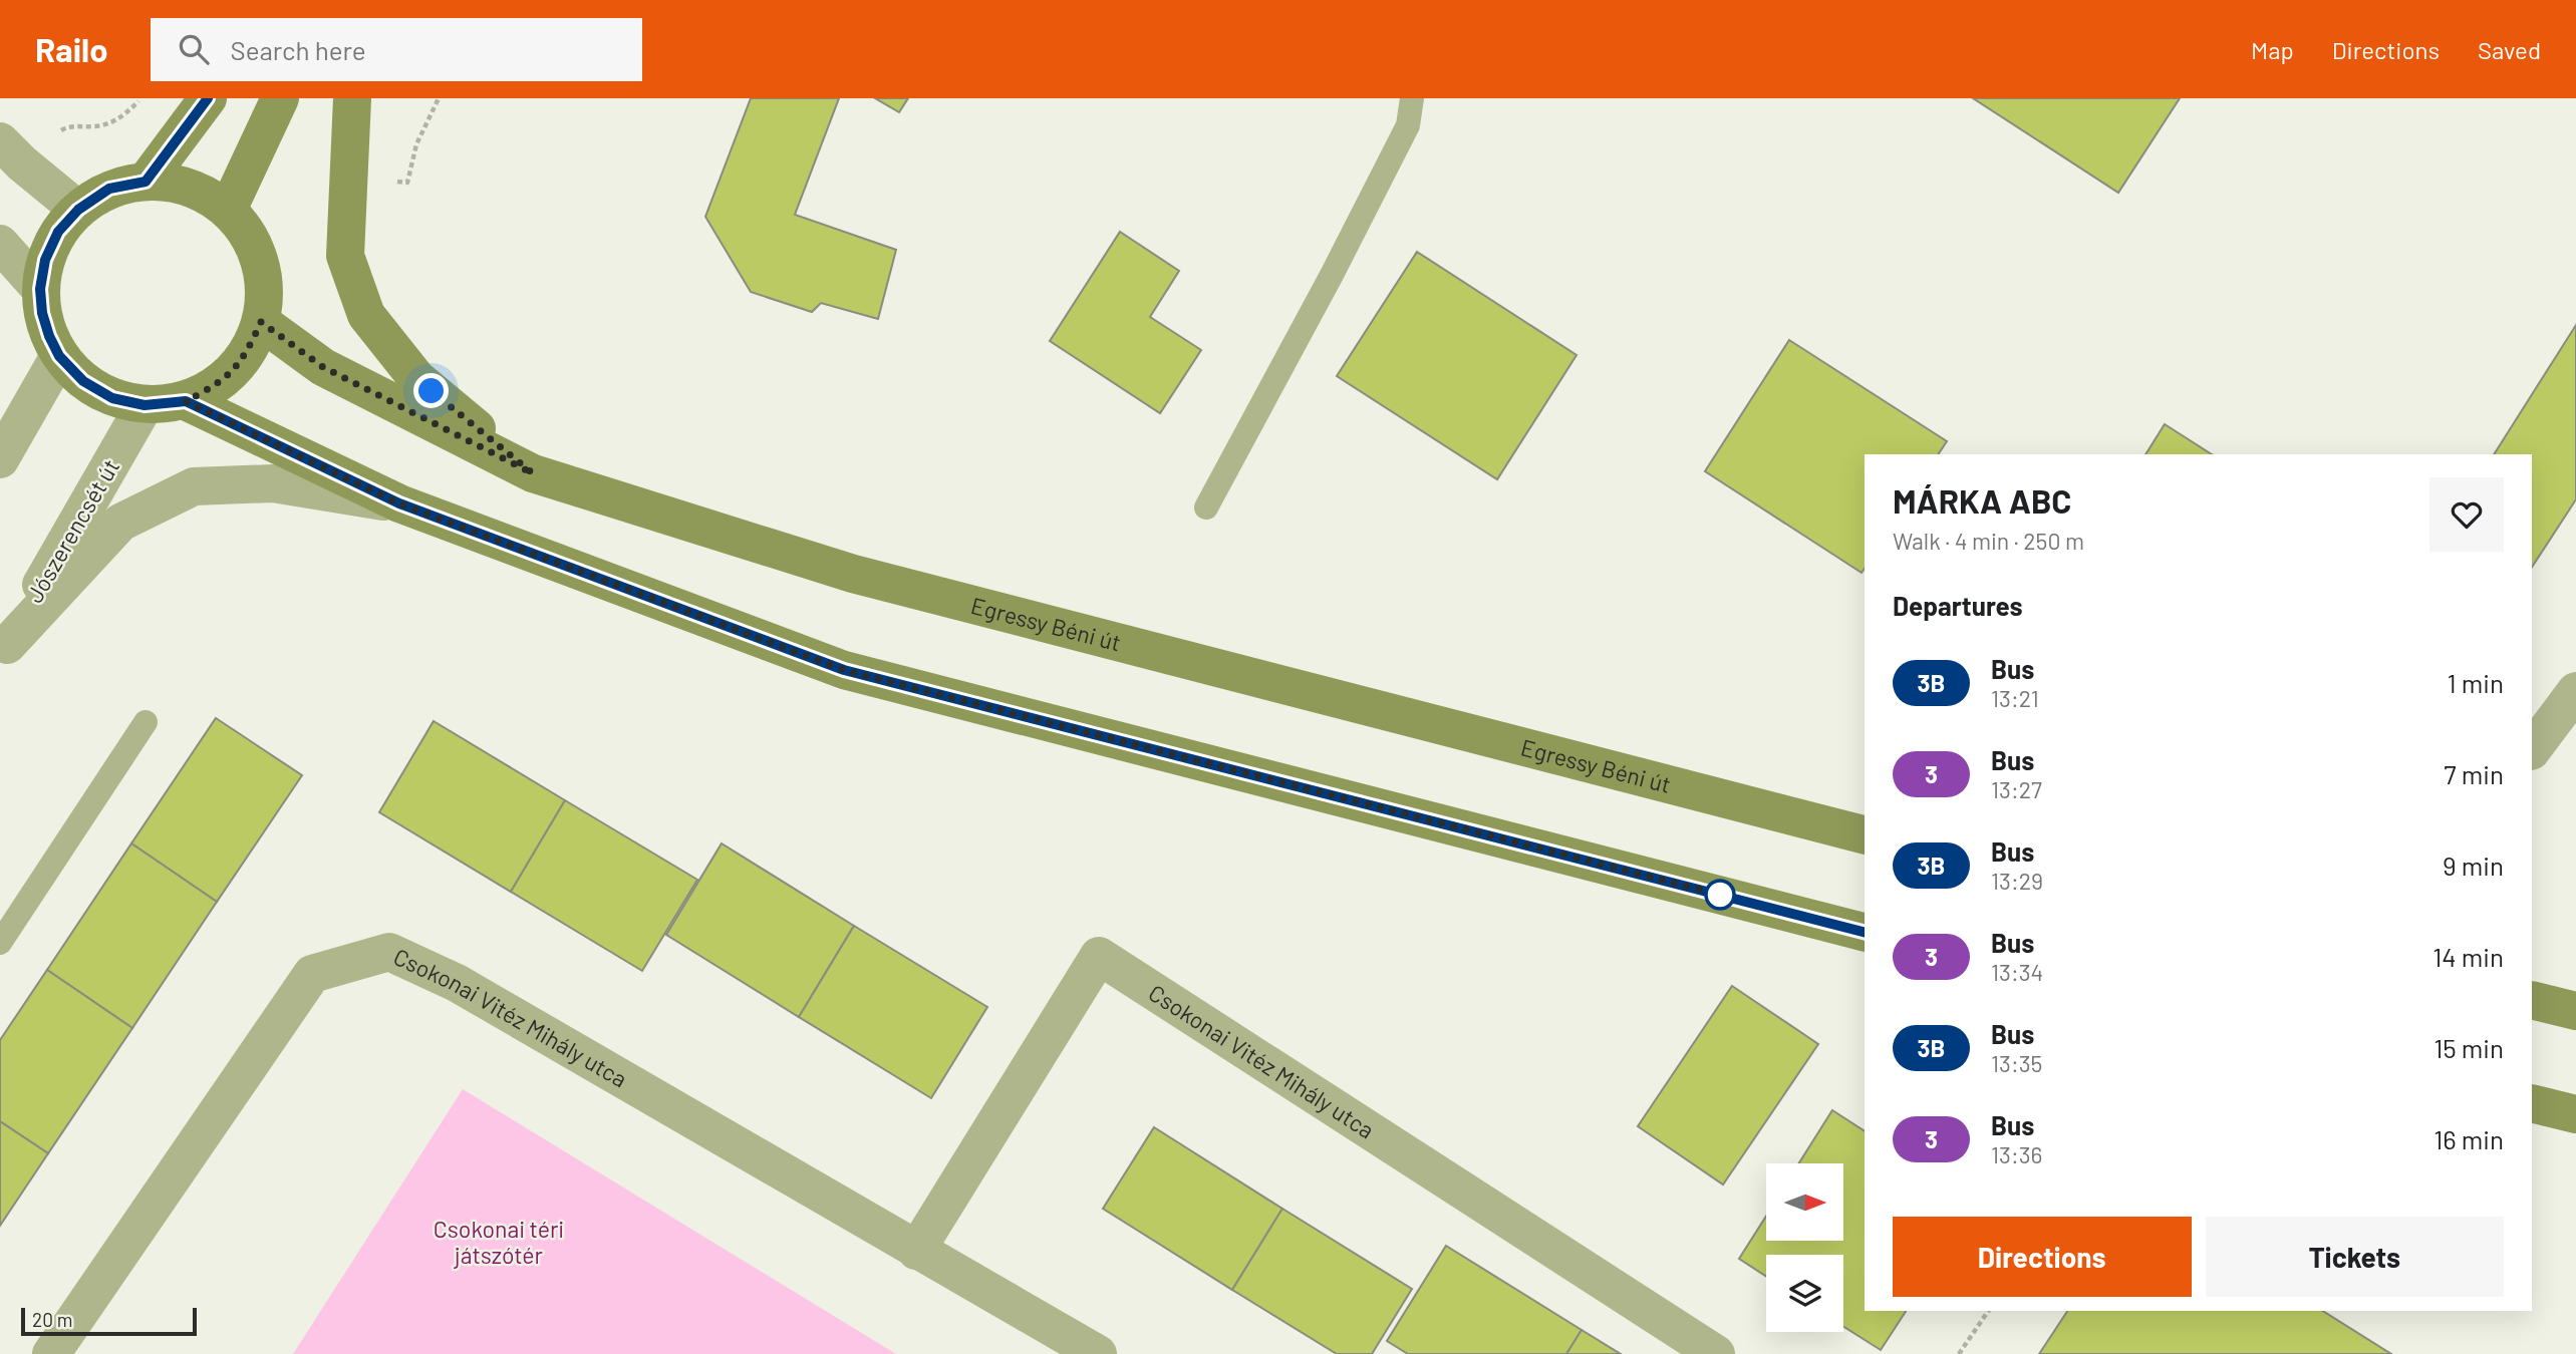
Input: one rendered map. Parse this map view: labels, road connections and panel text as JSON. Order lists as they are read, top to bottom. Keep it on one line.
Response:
{"streets":{"street":["Jószerencsét út","Egressy Béni út","Csokonai Vitéz Mihály utca"]},"crossings":[["Jószerencsét út","Egressy Béni út"]],"parks":["Csokonai téri játszótér"],"lines":["bus line 3B"],"scale_bar":"20 m","north":"right","page":{"header":"Railo","search":"Search here","nav":["Map","Directions","Saved"],"heading":[["MÁRKA ABC","Walk · 4 min · 250 m"],"Departures"],"list":[{"mark":"3B","name":"Bus","note":"13:21","value":"1 min"},{"mark":"3","name":"Bus","note":"13:27","value":"7 min"},{"mark":"3B","name":"Bus","note":"13:29","value":"9 min"},{"mark":"3","name":"Bus","note":"13:34","value":"14 min"},{"mark":"3B","name":"Bus","note":"13:35","value":"15 min"},{"mark":"3","name":"Bus","note":"13:36","value":"16 min"}],"buttons":["Directions","Tickets"],"scale":"20 m"}}
